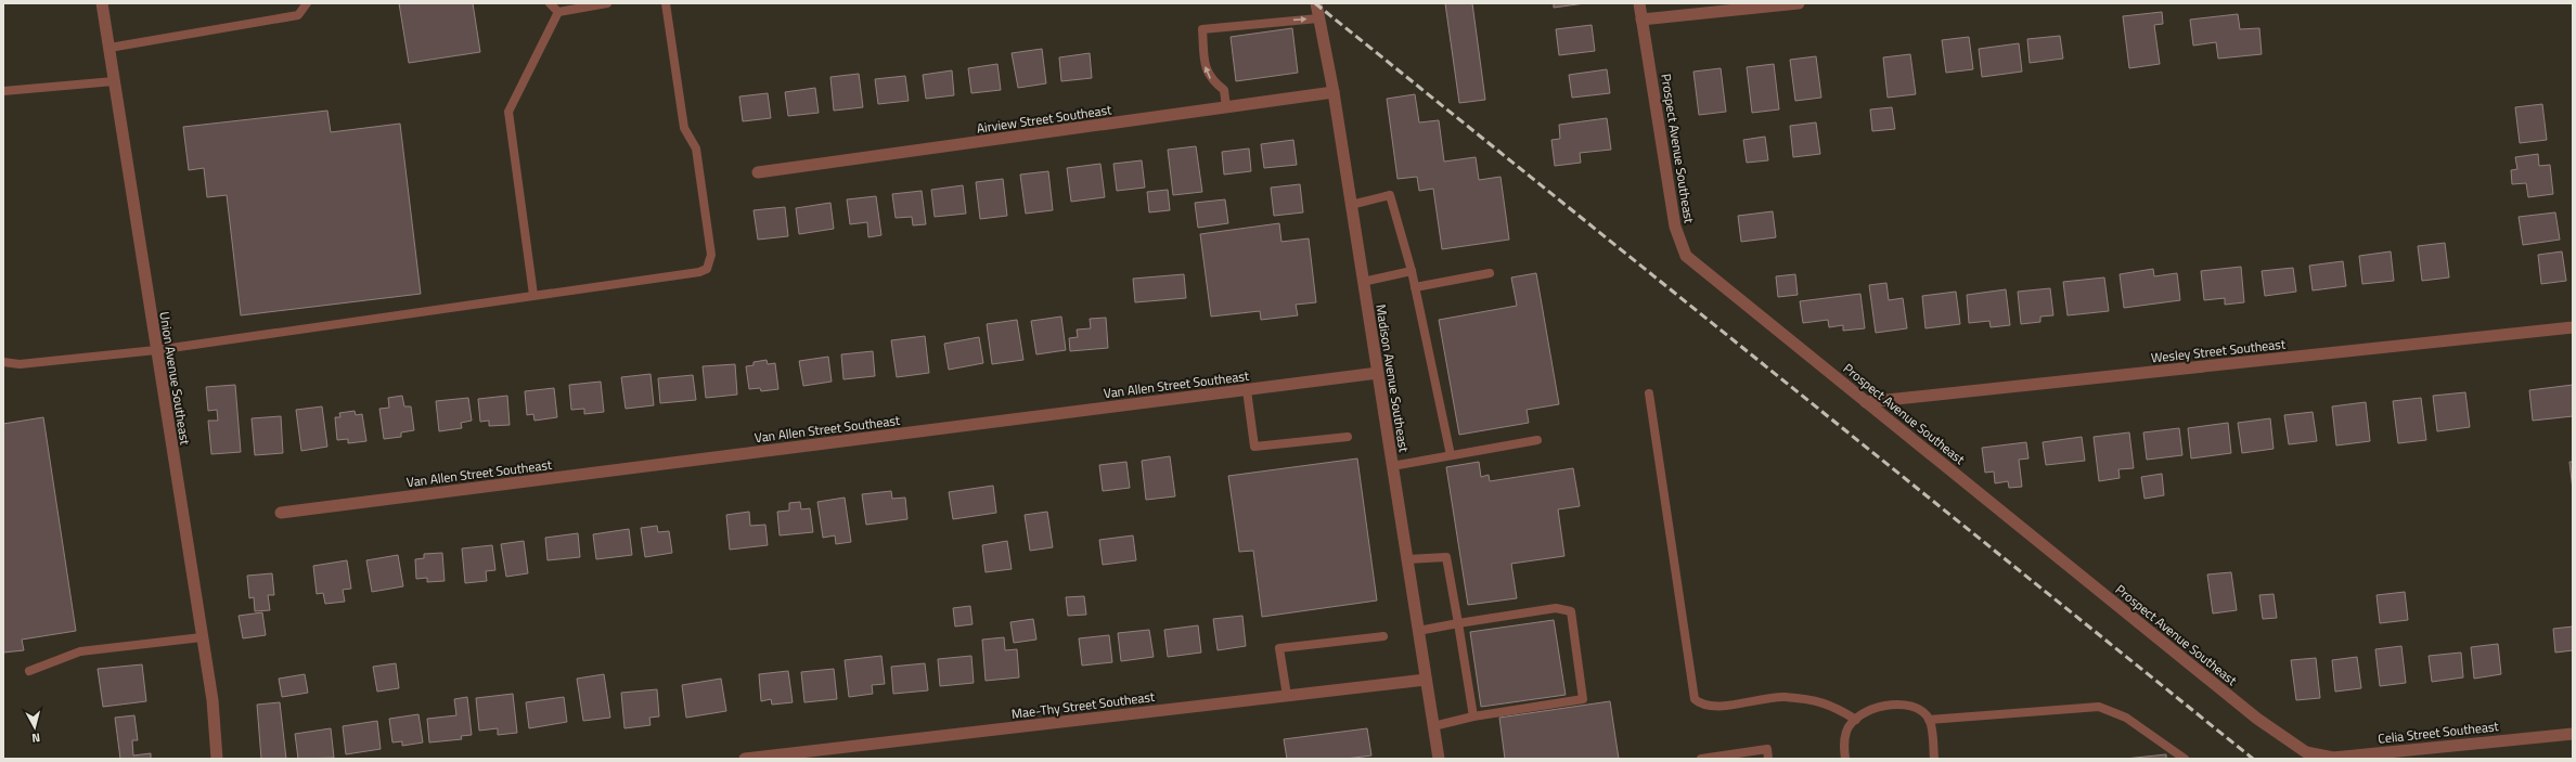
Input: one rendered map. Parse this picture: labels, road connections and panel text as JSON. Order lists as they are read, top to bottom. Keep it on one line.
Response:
{"streets":{"street":["Airview Street Southeast","Prospect Avenue Southeast","Wesley Street Southeast","Union Avenue Southeast","Madison Avenue Southeast","Van Allen Street Southeast","Mae-Thy Street Southeast","Celia Street Southeast"]},"crossings":[["Airview Street Southeast","Madison Avenue Southeast"],["Prospect Avenue Southeast","Wesley Street Southeast"],["Prospect Avenue Southeast","Celia Street Southeast"],["Madison Avenue Southeast","Van Allen Street Southeast"],["Madison Avenue Southeast","Mae-Thy Street Southeast"]],"north":"bottom"}
